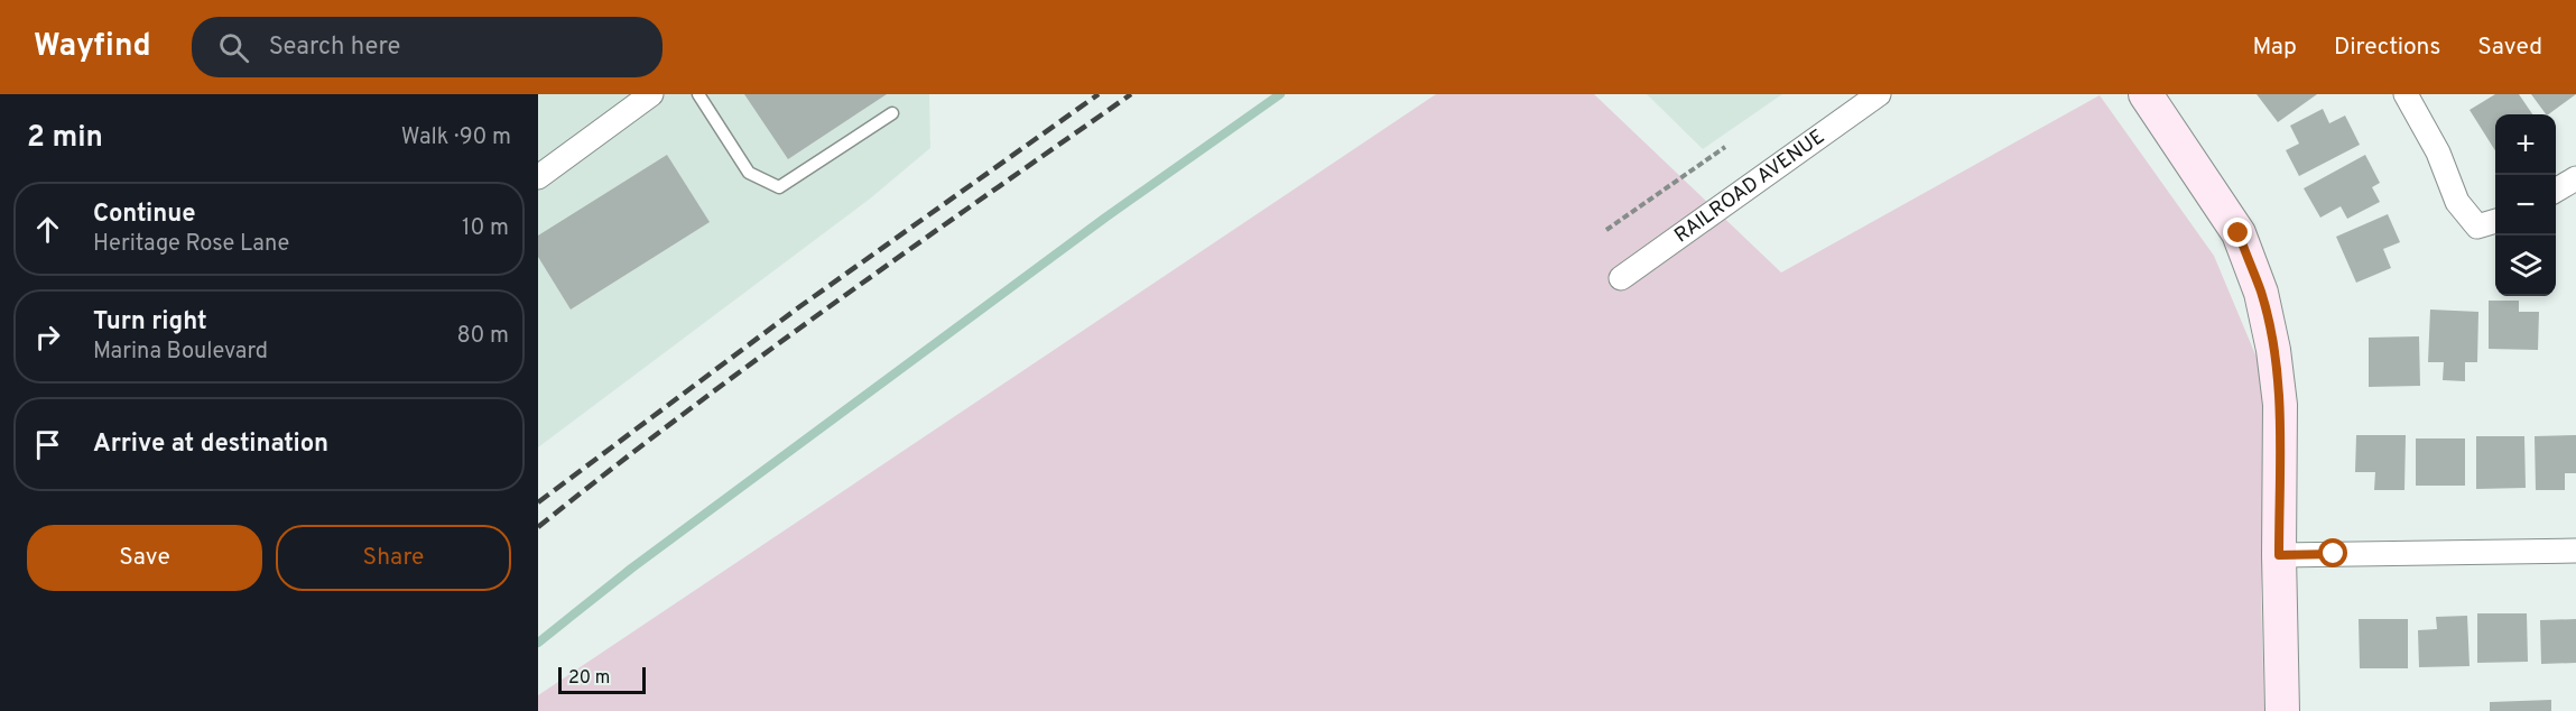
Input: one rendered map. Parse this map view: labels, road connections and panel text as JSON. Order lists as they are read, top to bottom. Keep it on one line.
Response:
{"streets":{"street":["RAILROAD AVENUE"]},"scale_bar":"20 m","page":{"header":"Wayfind","search":"Search here","nav":["Map","Directions","Saved"],"heading":["2 min","Walk · 90 m"],"map_buttons":["+","−"],"list":[["Continue","Heritage Rose Lane","10 m"],["Turn right","Marina Boulevard","80 m"],"Arrive at destination"],"buttons":["Save","Share"],"scale":"20 m"}}
